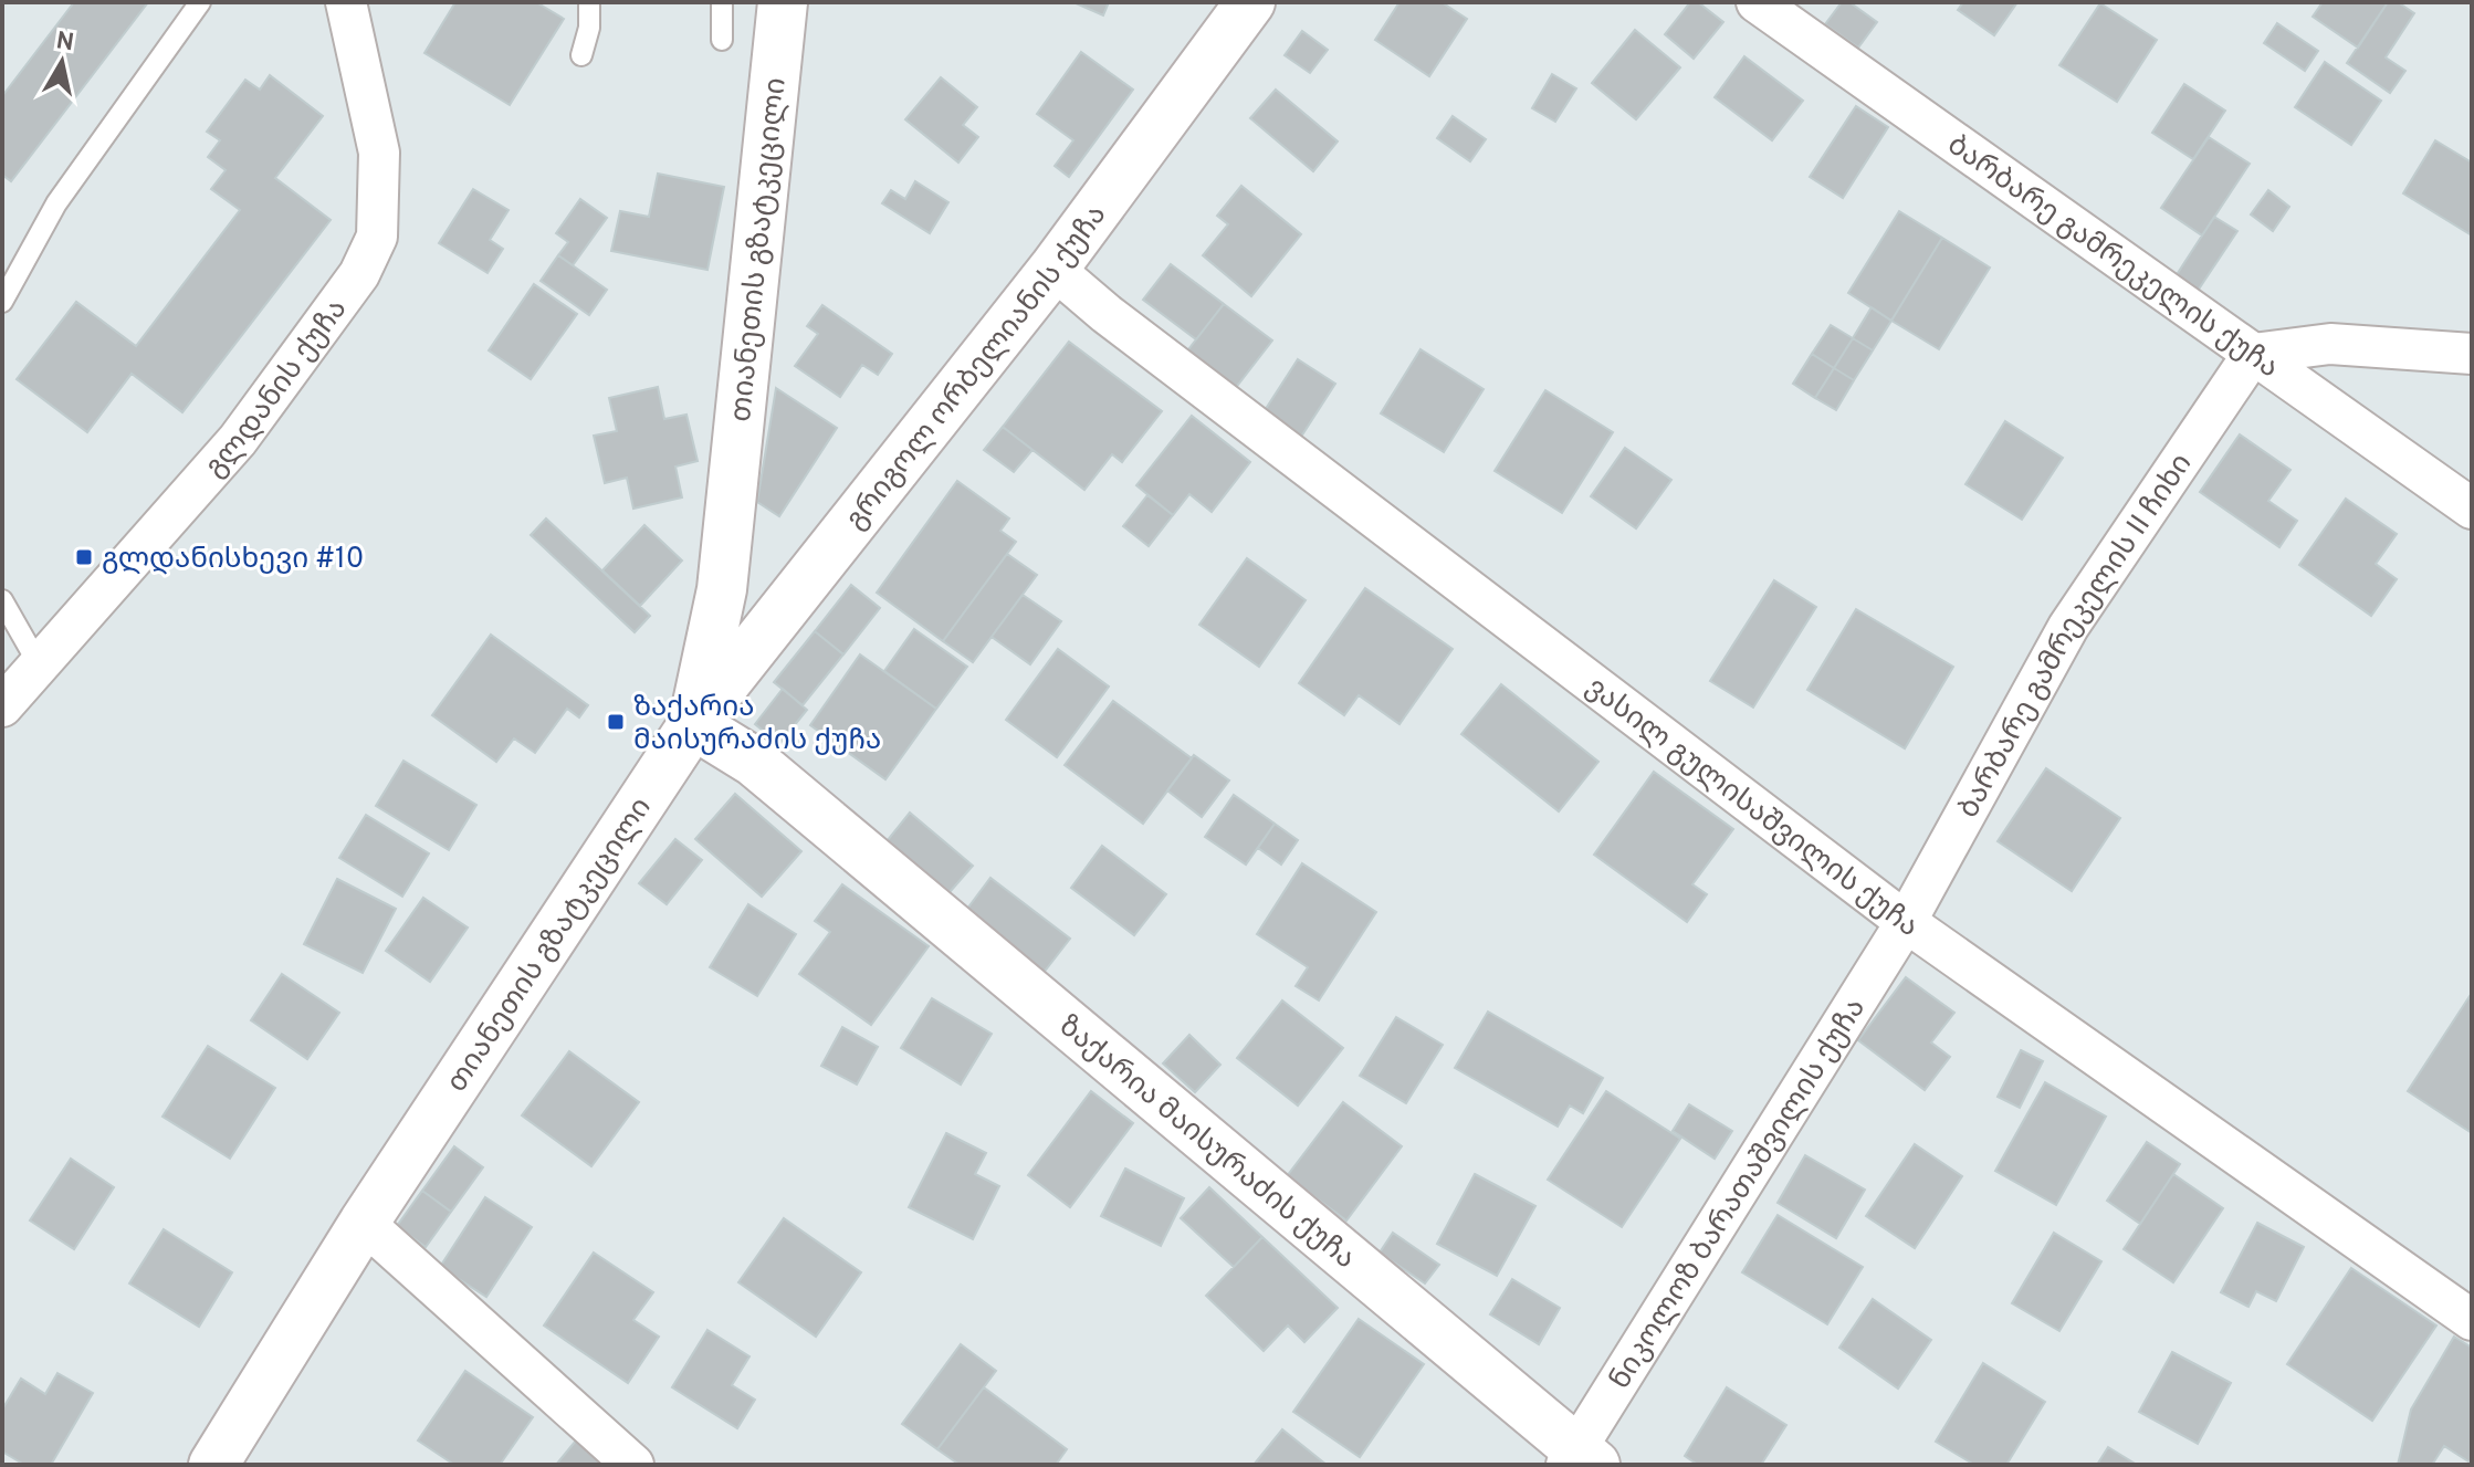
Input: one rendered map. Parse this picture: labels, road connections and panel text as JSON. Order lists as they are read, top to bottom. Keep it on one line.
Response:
{"streets":{"street":["თიანეთის გზატკეცილი","ბარბარე გამრეკელის ქუჩა","გრიგოლ ორბელიანის ქუჩა","გლდანის ქუჩა","ბარბარე გამრეკელის II ჩიხი","ვასილ გულისაშვილის ქუჩა","ზაქარია მაისურაძის ქუჩა","ნიკოლოზ ბარათაშვილის ქუჩა"]},"crossings":[["თიანეთის გზატკეცილი","გრიგოლ ორბელიანის ქუჩა"],["თიანეთის გზატკეცილი","ზაქარია მაისურაძის ქუჩა"],["ბარბარე გამრეკელის ქუჩა","ბარბარე გამრეკელის II ჩიხი"],["გრიგოლ ორბელიანის ქუჩა","ვასილ გულისაშვილის ქუჩა"],["გრიგოლ ორბელიანის ქუჩა","ზაქარია მაისურაძის ქუჩა"],["ბარბარე გამრეკელის II ჩიხი","ვასილ გულისაშვილის ქუჩა"],["ბარბარე გამრეკელის II ჩიხი","ნიკოლოზ ბარათაშვილის ქუჩა"],["ვასილ გულისაშვილის ქუჩა","ნიკოლოზ ბარათაშვილის ქუჩა"],["ზაქარია მაისურაძის ქუჩა","ნიკოლოზ ბარათაშვილის ქუჩა"]],"places":{"transit":["გლდანისხევი #10","ზაქარია მაისურაძის ქუჩა"]},"north":"top"}
